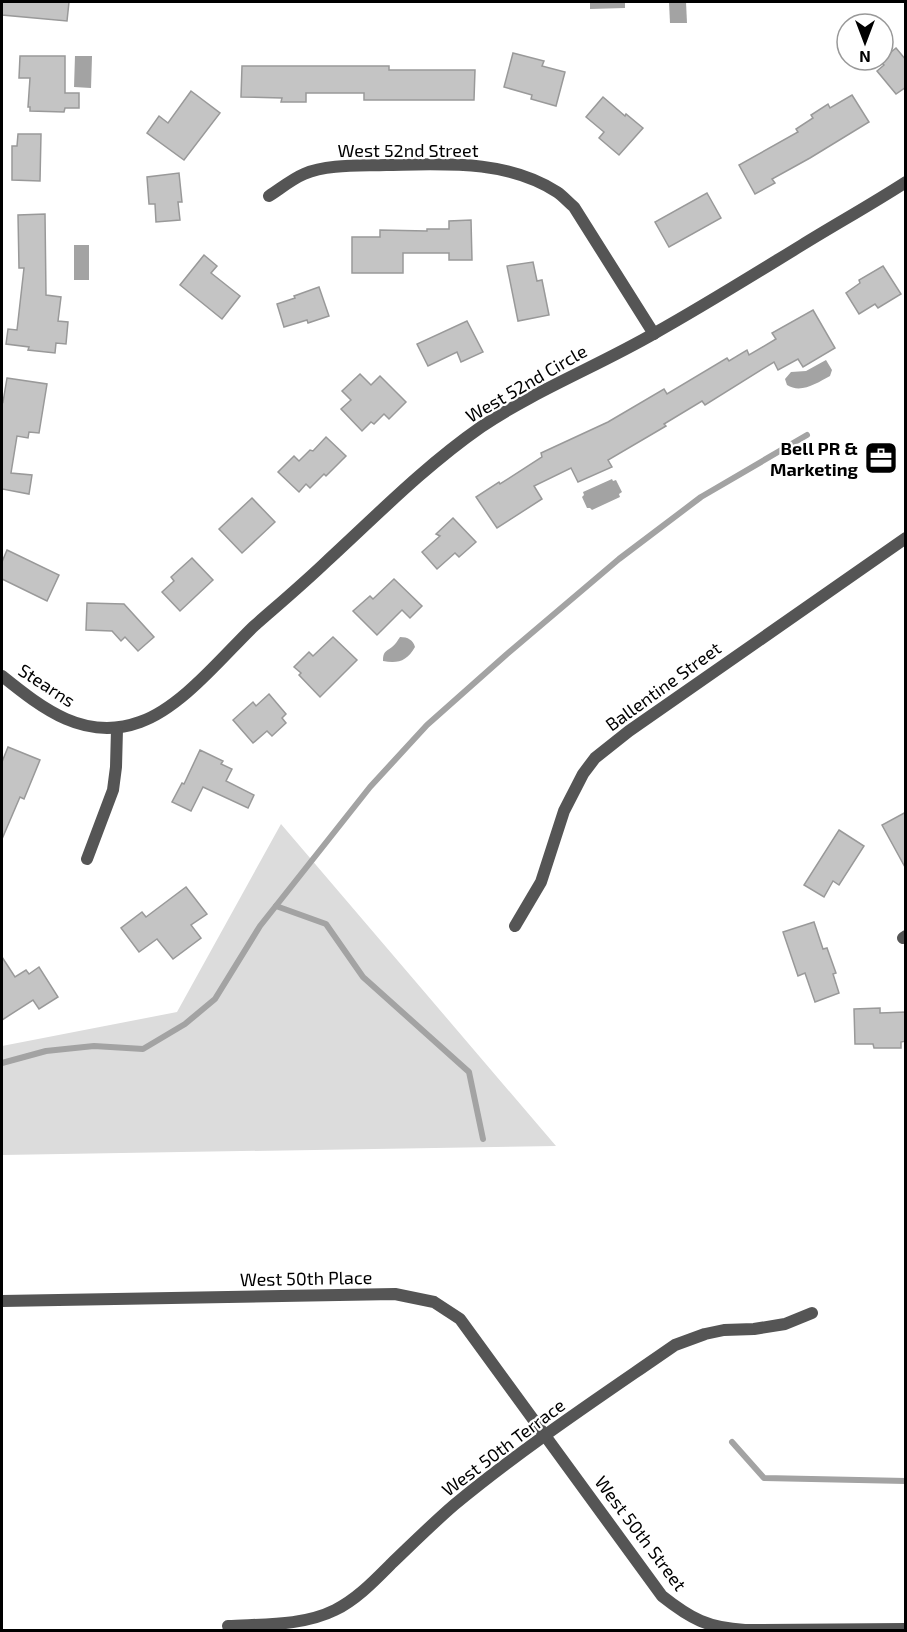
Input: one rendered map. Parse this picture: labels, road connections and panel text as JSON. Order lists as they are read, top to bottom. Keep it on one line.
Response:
{"streets":{"street":["West 52nd Street","West 52nd Circle","Stearns","Ballentine Street","West 50th Place","West 50th Terrace","West 50th Street"]},"crossings":[["West 52nd Street","West 52nd Circle"],["West 52nd Circle","Stearns"],["West 50th Place","West 50th Terrace"],["West 50th Place","West 50th Street"],["West 50th Terrace","West 50th Street"]],"places":{"office":["Bell PR & Marketing"]},"north":"bottom"}
